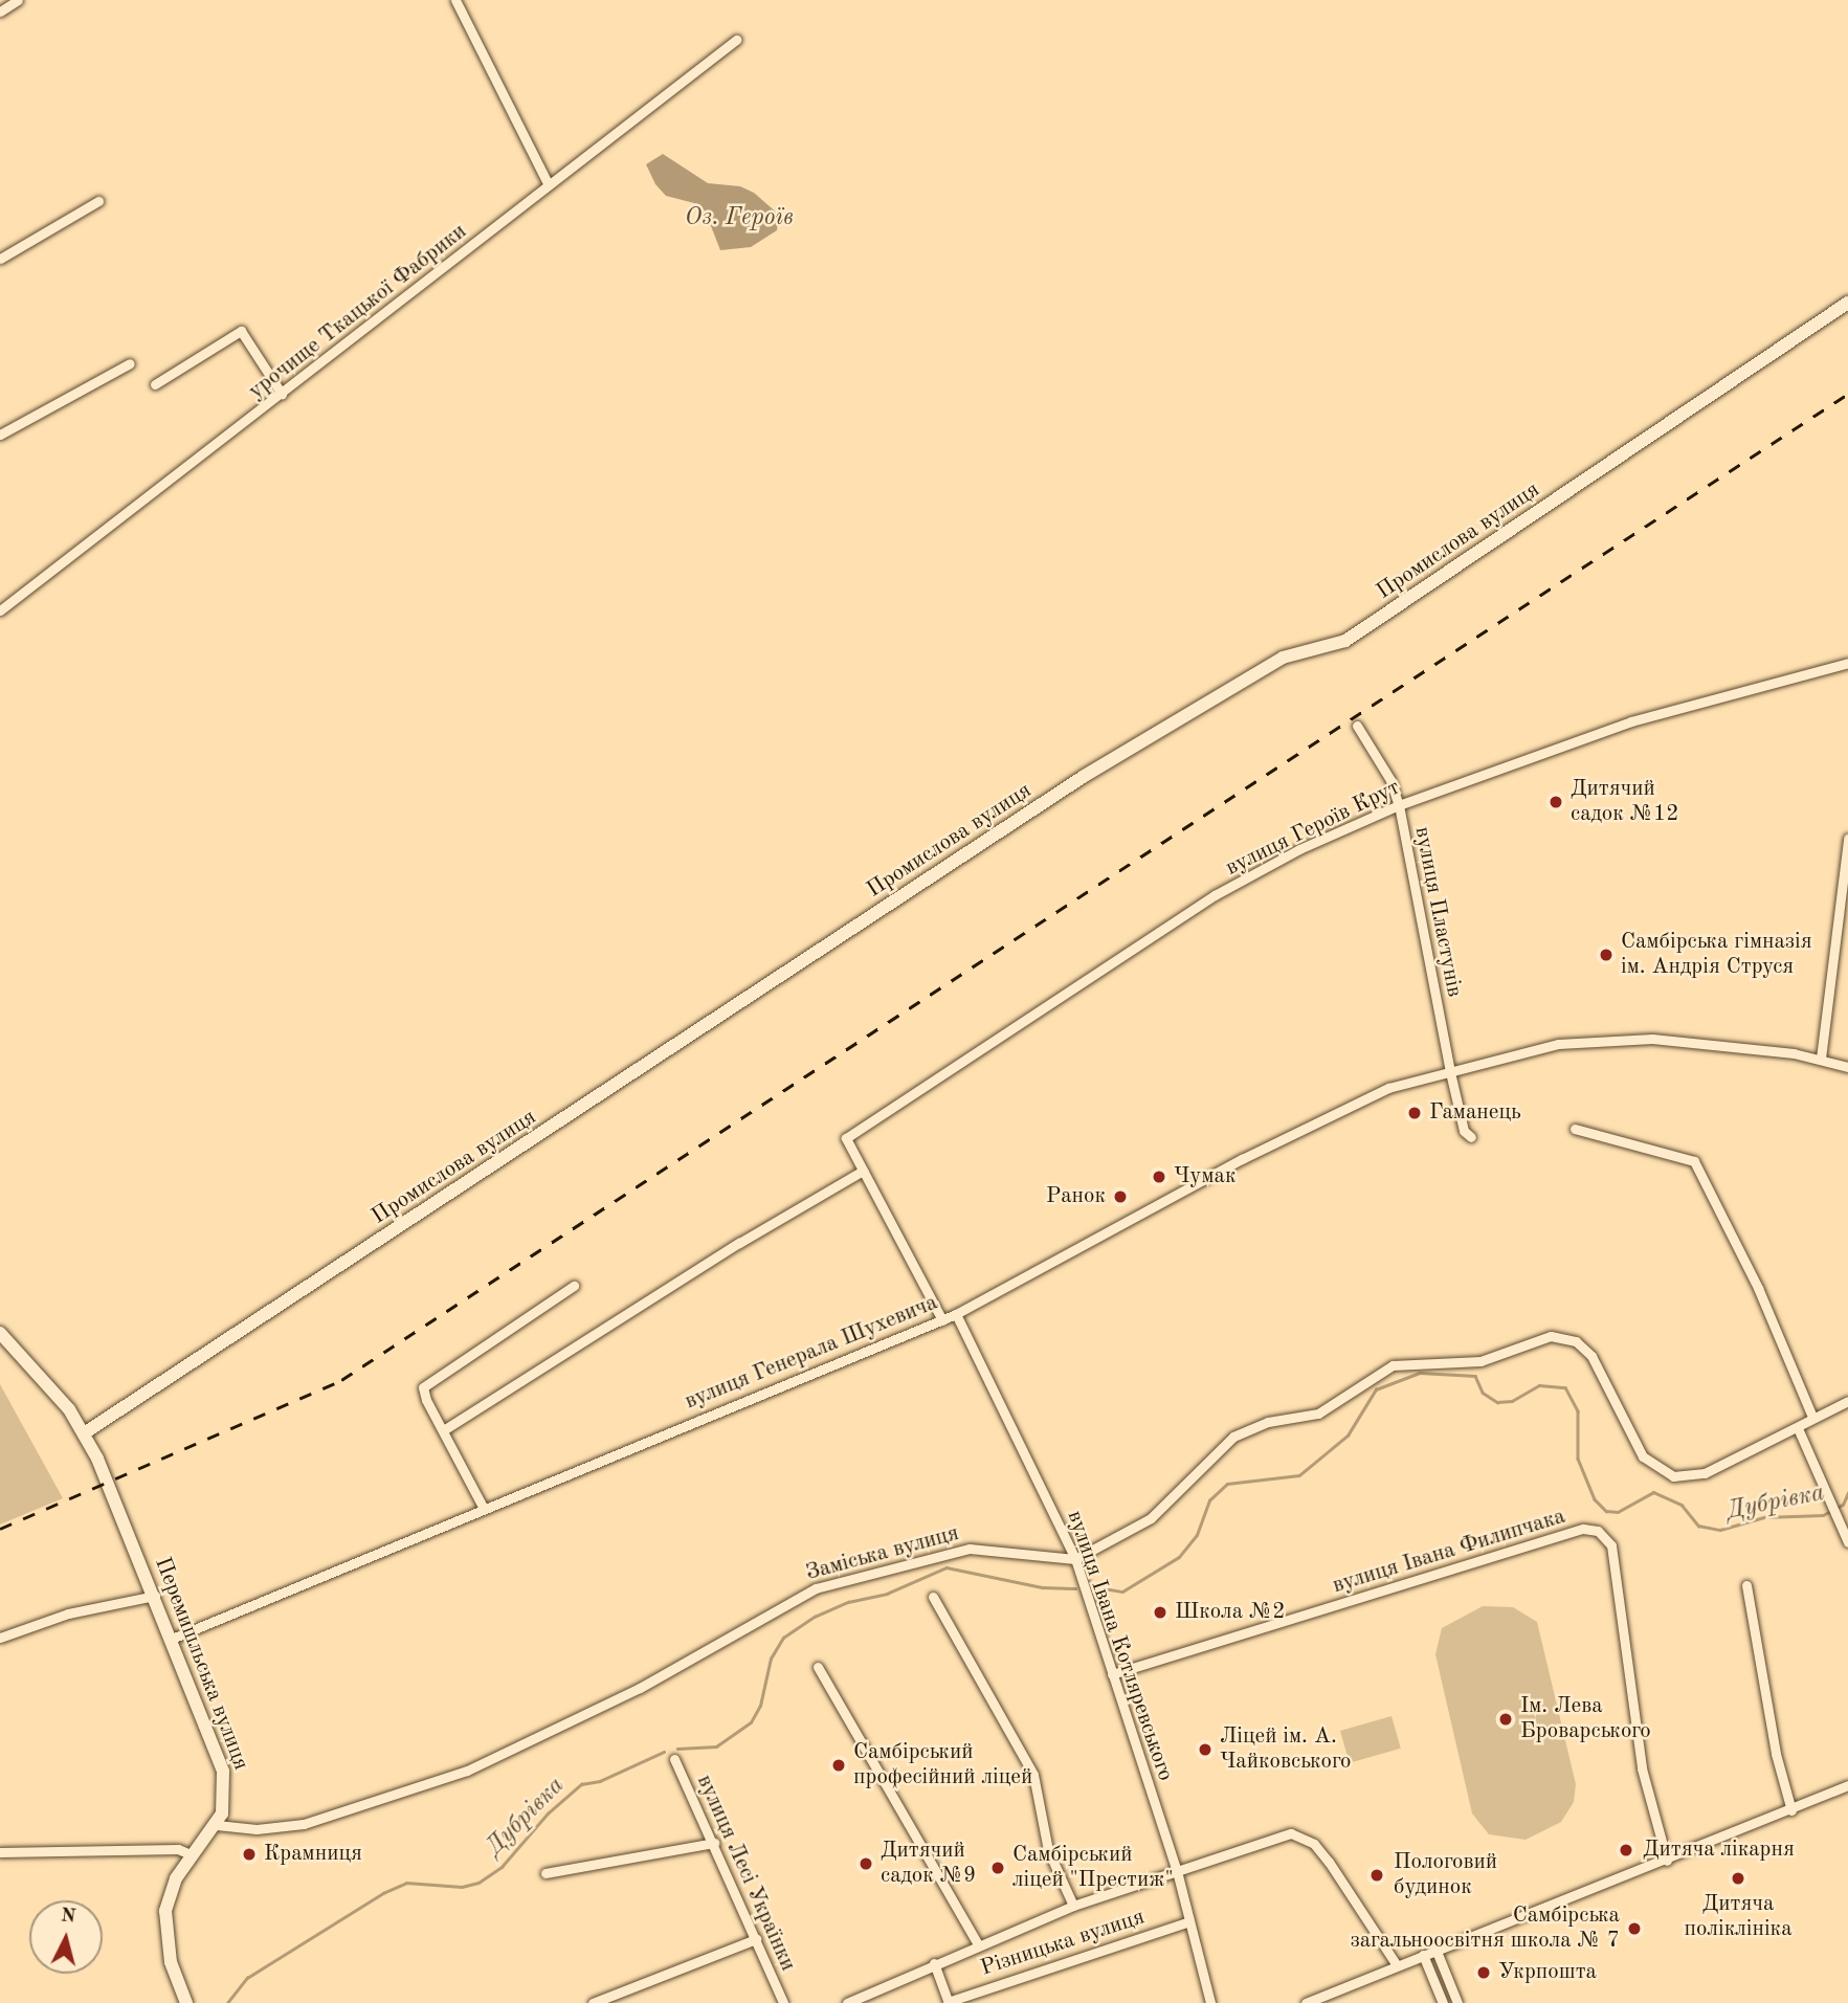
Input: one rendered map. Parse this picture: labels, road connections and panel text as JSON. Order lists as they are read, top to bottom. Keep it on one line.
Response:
{"streets":{"street":["урочище Ткацької Фабрики","Промислова вулиця","вулиця Героїв Крут","вулиця Пластунів","вулиця Генерала Шухевича","вулиця Івана Филипчака","Заміська вулиця","вулиця Івана Котляревського","Перемишльська вулиця","вулиця Лесі Українки","Різницька вулиця"]},"crossings":[["Промислова вулиця","Перемишльська вулиця"],["вулиця Героїв Крут","вулиця Пластунів"],["вулиця Пластунів","вулиця Генерала Шухевича"],["вулиця Генерала Шухевича","вулиця Івана Котляревського"],["вулиця Генерала Шухевича","Перемишльська вулиця"],["вулиця Івана Филипчака","вулиця Івана Котляревського"],["Заміська вулиця","вулиця Івана Котляревського"],["Заміська вулиця","Перемишльська вулиця"],["вулиця Івана Котляревського","Різницька вулиця"]],"water":["Оз. Героїв","Дубрівка"],"places":["Дитячий садок №12","Самбірська гімназія ім. Андрія Струся","Гаманець","Чумак","Ранок","Школа №2","Ім. Лева Броварського","Ліцей ім. А. Чайковського","Самбірський професійний ліцей","Дитяча лікарня","Крамниця","Дитячий садок №9","Самбірський ліцей \"Престиж\"","Пологовий будинок","Дитяча поліклініка","Самбірська загальноосвітня школа № 7","Укрпошта"],"north":"top"}
